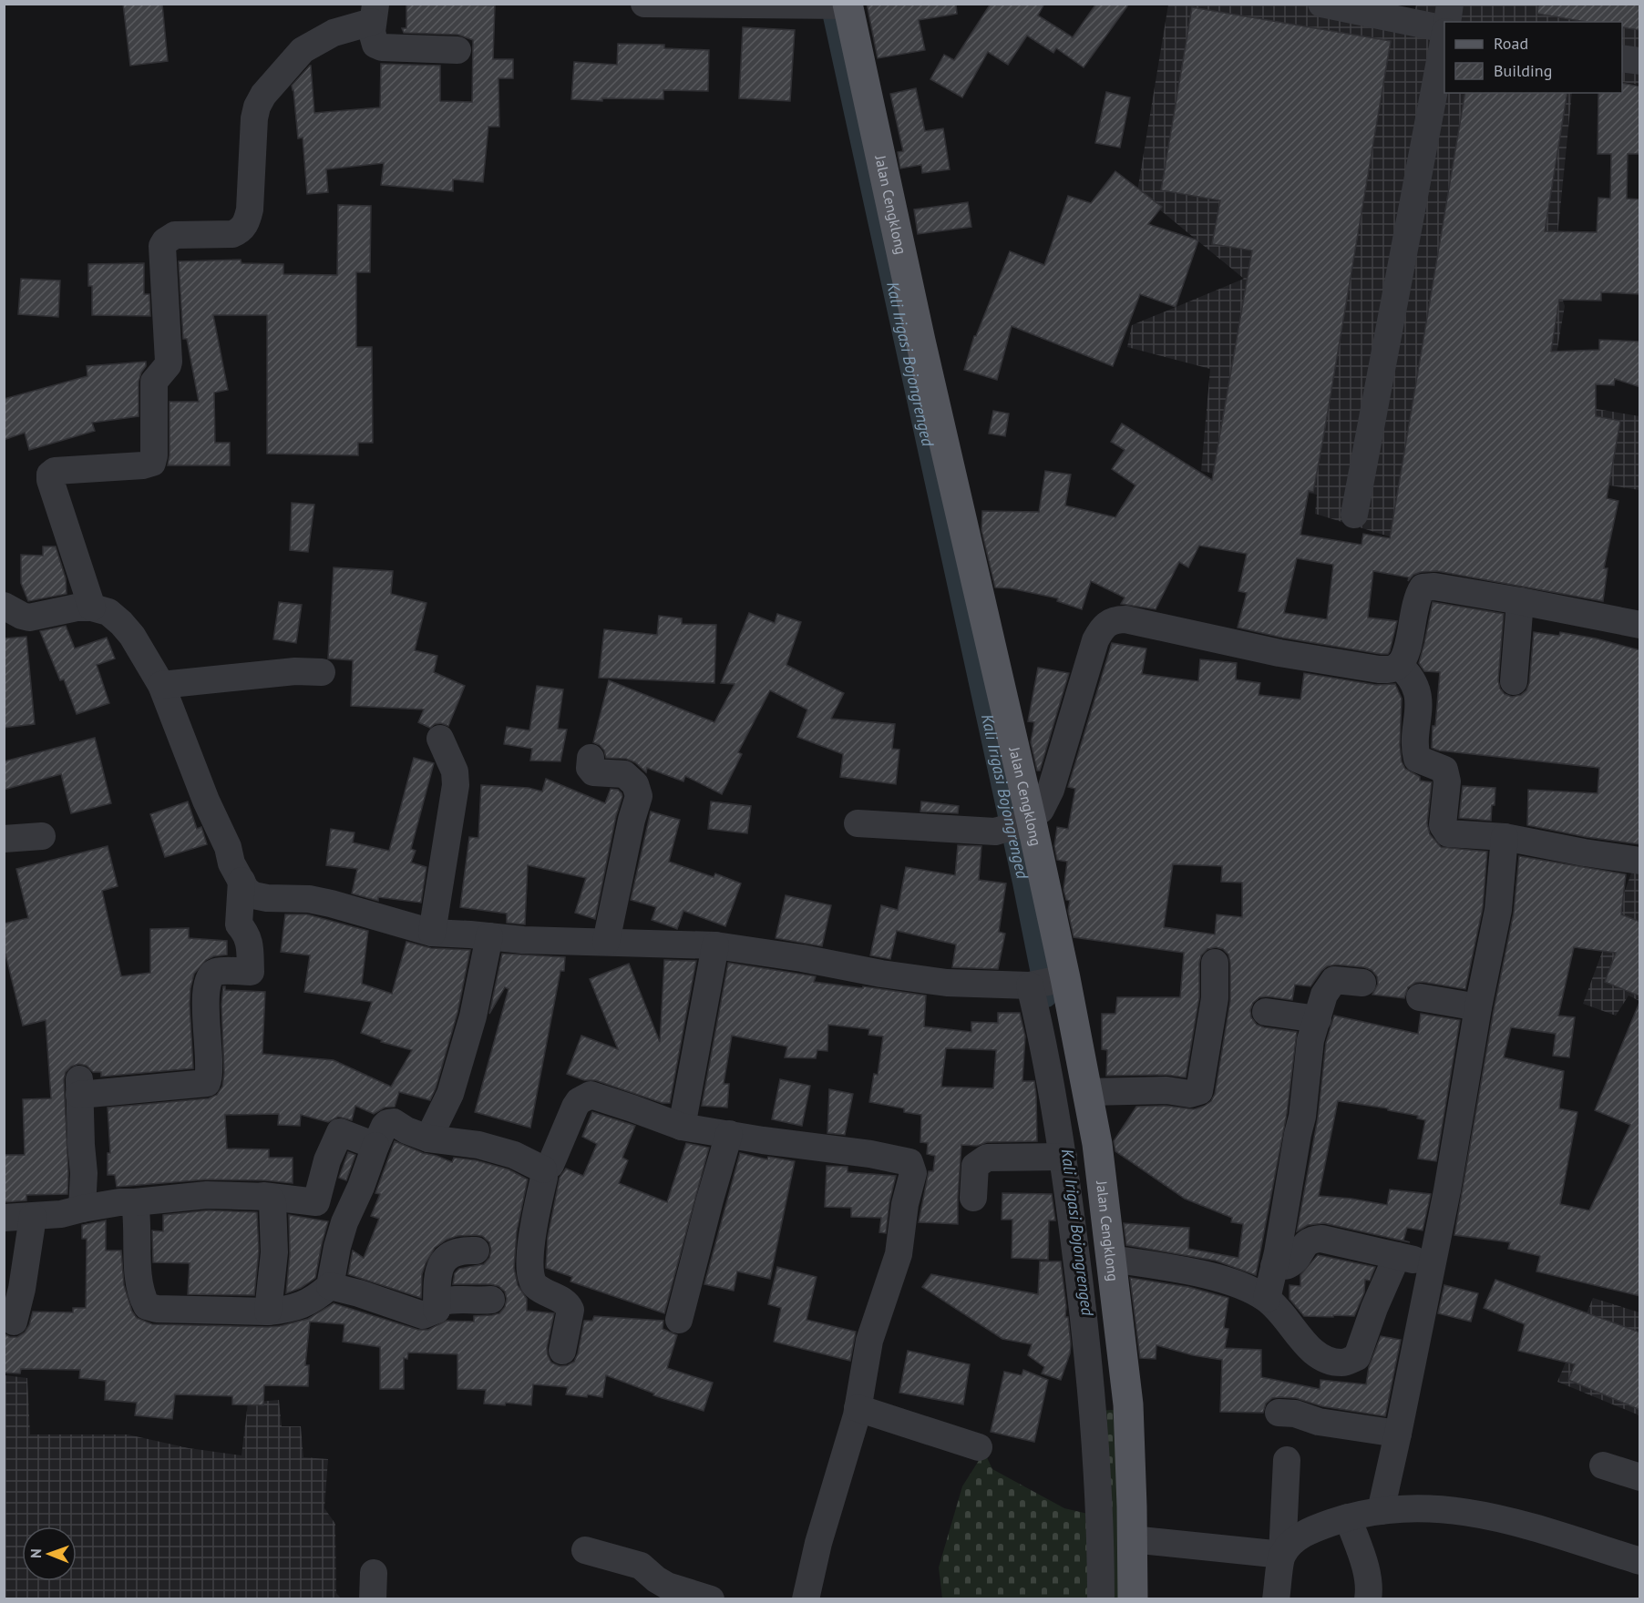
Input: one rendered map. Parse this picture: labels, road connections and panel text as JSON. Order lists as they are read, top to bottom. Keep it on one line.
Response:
{"streets":{"main road":["Jalan Cengklong"]},"water":["Kali Irigasi Bojongrenged"],"legend":["Road","Building"],"north":"left"}
